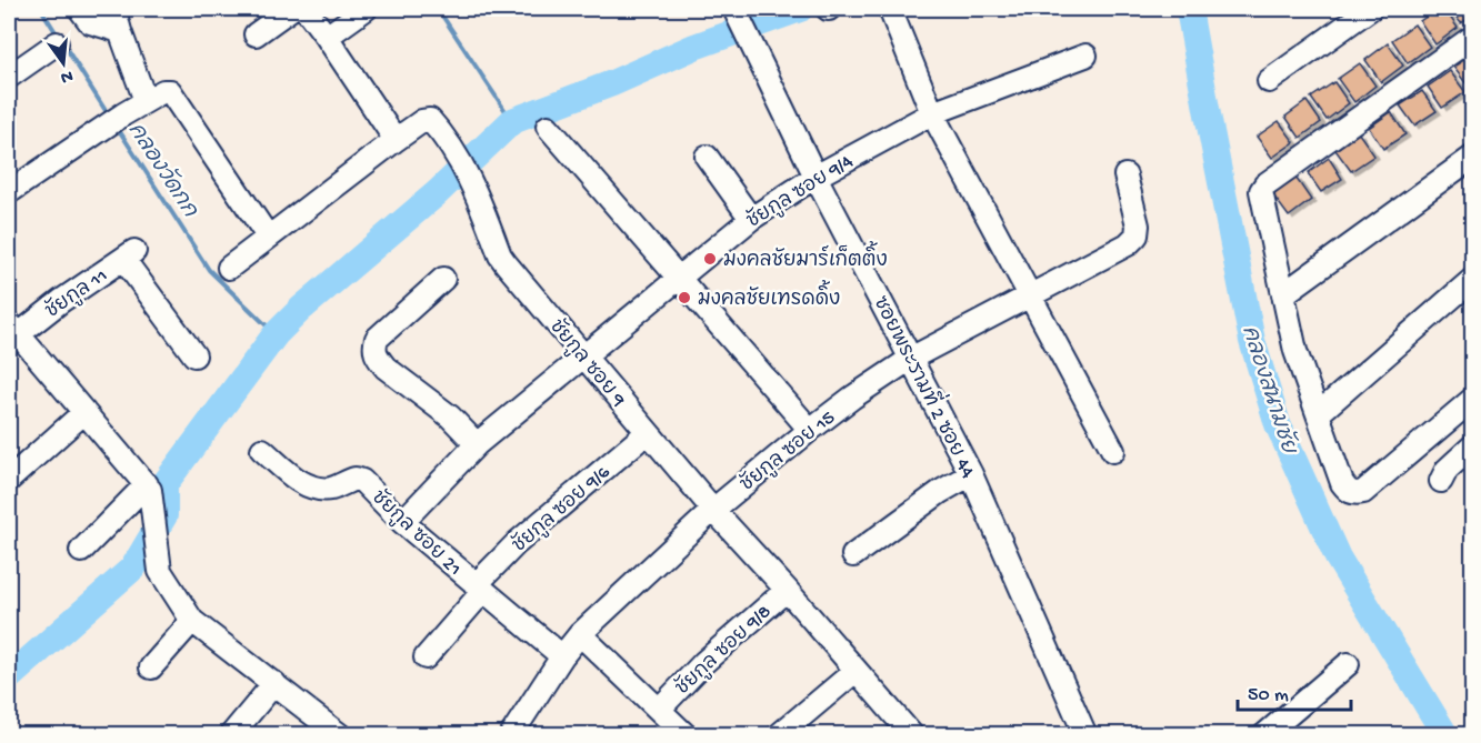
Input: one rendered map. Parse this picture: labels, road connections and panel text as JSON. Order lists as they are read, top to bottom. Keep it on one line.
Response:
{"streets":{"street":["ชัยกูล ซอย 9/4","ชัยกูล 11","ชัยกูล ซอย 9","ซอยพระรามที่ 2 ซอย 44","ชัยกูล ซอย 15","ชัยกูล ซอย 9/6","ชัยกูล ซอย 21","ชัยกูล ซอย 9/8"]},"crossings":[["ชัยกูล ซอย 9/4","ชัยกูล ซอย 9"],["ชัยกูล ซอย 9/4","ซอยพระรามที่ 2 ซอย 44"],["ชัยกูล ซอย 9/4","ชัยกูล ซอย 21"],["ชัยกูล ซอย 9","ชัยกูล ซอย 15"],["ชัยกูล ซอย 9","ชัยกูล ซอย 9/6"],["ชัยกูล ซอย 9","ชัยกูล ซอย 9/8"],["ซอยพระรามที่ 2 ซอย 44","ชัยกูล ซอย 15"],["ชัยกูล ซอย 15","ชัยกูล ซอย 21"],["ชัยกูล ซอย 9/6","ชัยกูล ซอย 21"]],"water":["คลองวัดกก","คลองสนามชัย"],"places":["มงคลชัยมาร์เก็ตติ้ง","มงคลชัยเทรดดิ้ง"],"scale_bar":"50 m","north":"bottom"}
